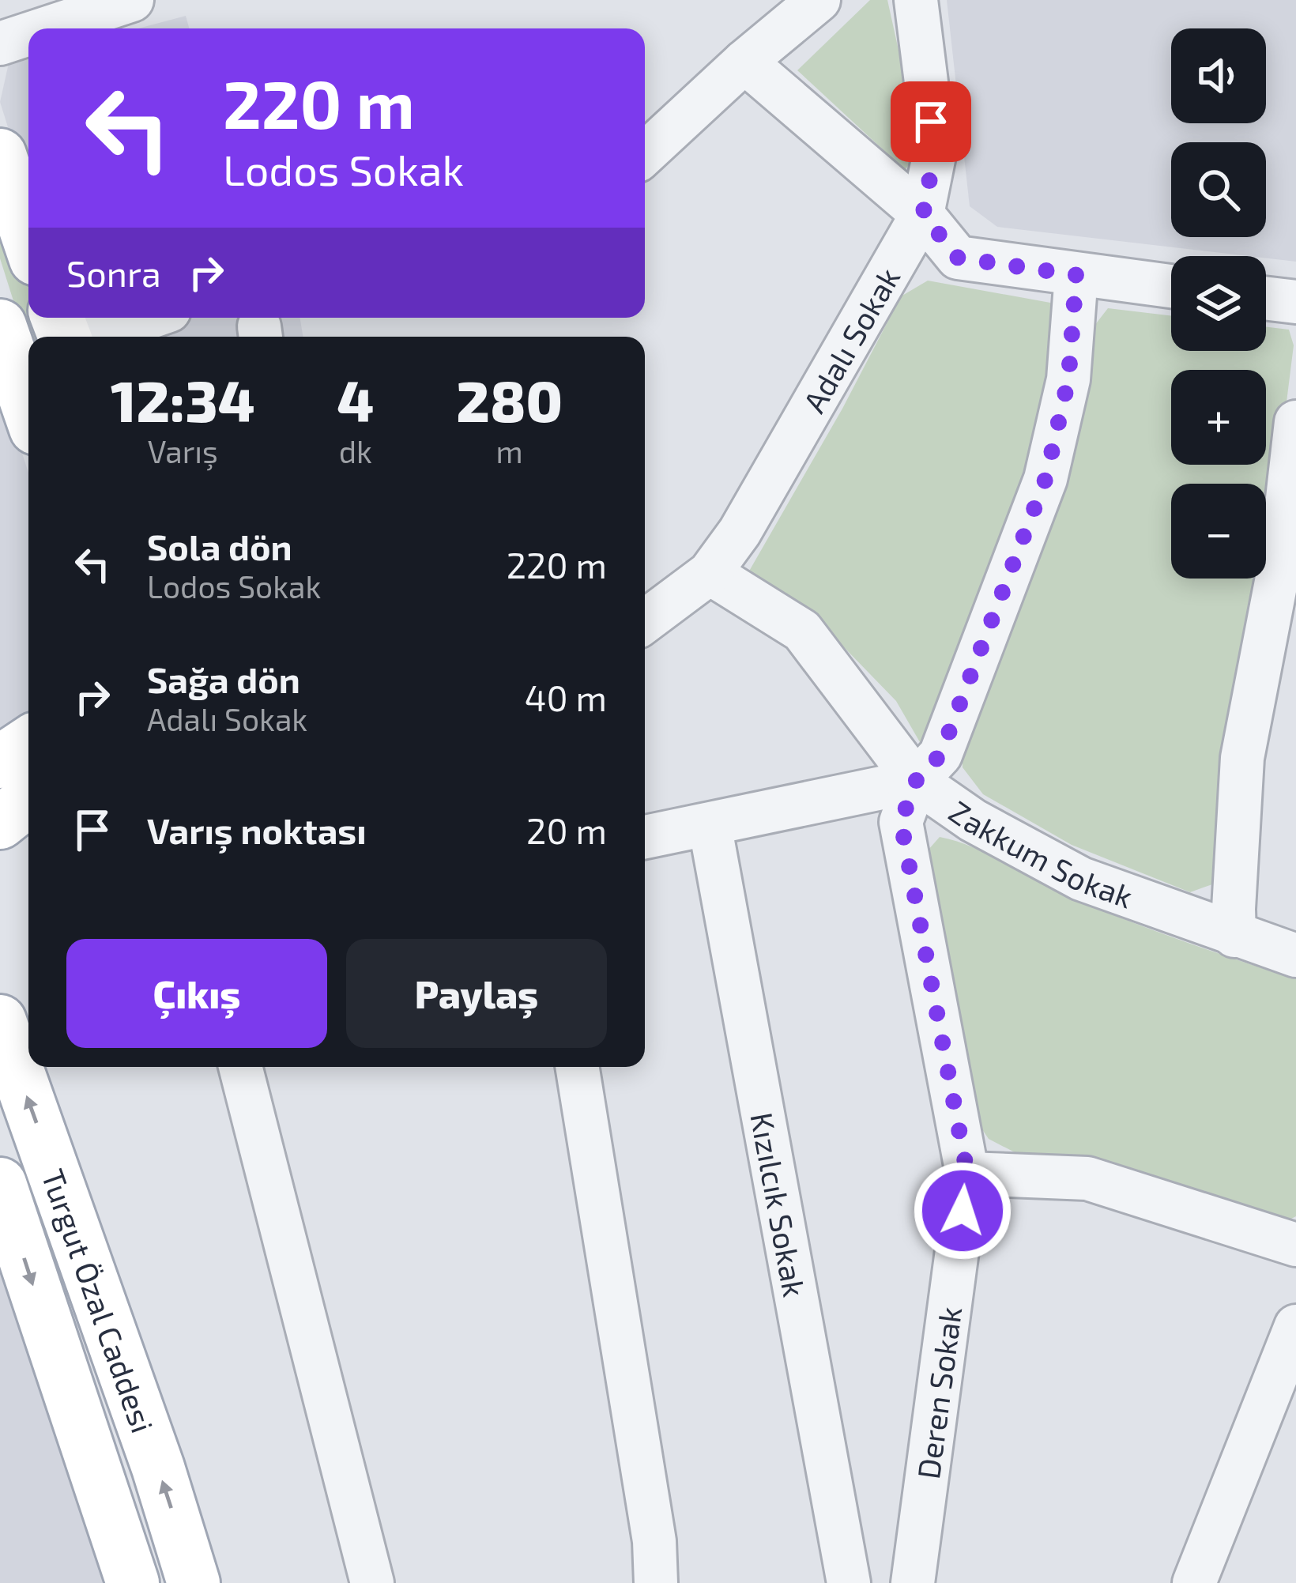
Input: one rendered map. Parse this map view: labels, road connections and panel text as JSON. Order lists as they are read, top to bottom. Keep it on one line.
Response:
{"streets":{"main road":["Turgut Özal Caddesi"],"street":["Adalı Sokak","Zakkum Sokak","Kızılcık Sokak","Deren Sokak"]},"crossings":[["Adalı Sokak","Zakkum Sokak"],["Zakkum Sokak","Deren Sokak"]],"page":{"map_buttons":["+","−"],"turn":["220 m","Lodos Sokak"],"then":"Sonra","eta":["12:34","Varış","4","dk","280","m"],"list":[{"name":"Sola dön","note":"Lodos Sokak","value":"220 m"},{"name":"Sağa dön","note":"Adalı Sokak","value":"40 m"},{"name":"Varış noktası","value":"20 m"}],"buttons":["Çıkış","Paylaş"]}}
